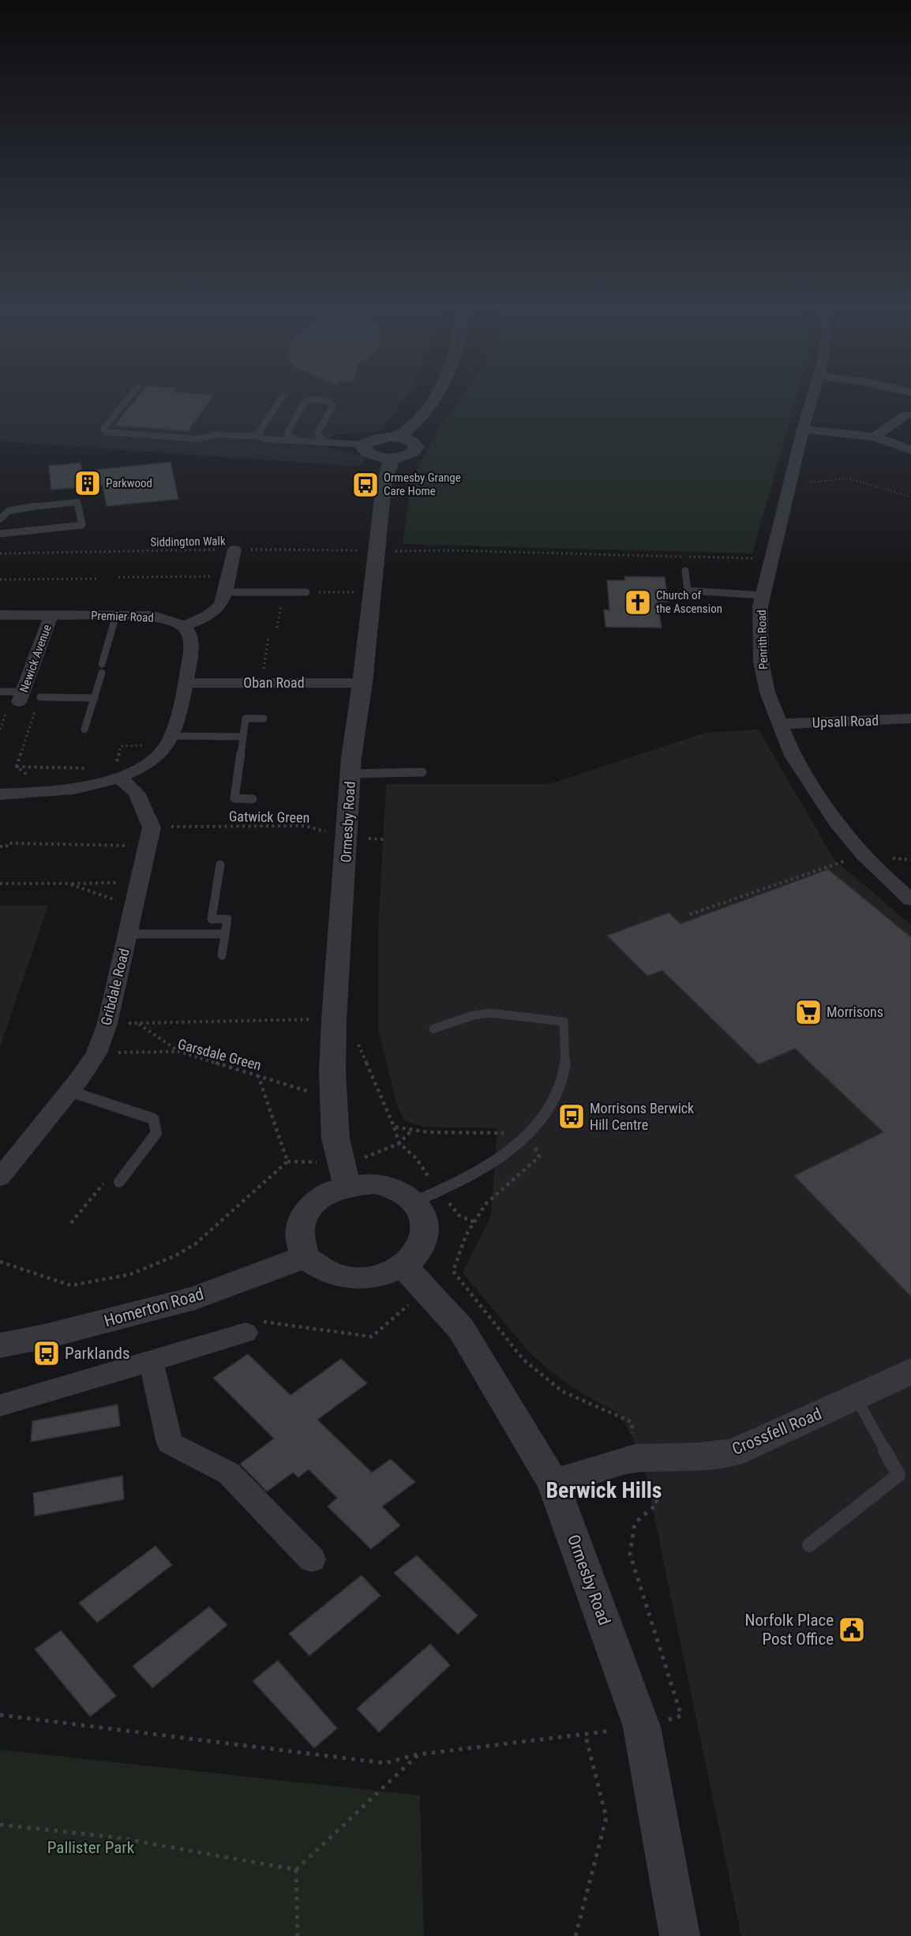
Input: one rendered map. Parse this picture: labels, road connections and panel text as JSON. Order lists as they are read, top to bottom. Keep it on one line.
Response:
{"streets":{"street":["Premier Road","Penrith Road","Newick Avenue","Oban Road","Upsall Road","Ormesby Road","Gribdale Road","Homerton Road","Crossfell Road"],"path":["Siddington Walk","Gatwick Green","Garsdale Green"]},"crossings":[["Siddington Walk","Penrith Road"],["Siddington Walk","Ormesby Road"],["Premier Road","Newick Avenue"],["Penrith Road","Upsall Road"],["Oban Road","Ormesby Road"],["Gatwick Green","Ormesby Road"],["Gatwick Green","Gribdale Road"],["Ormesby Road","Garsdale Green"],["Ormesby Road","Homerton Road"],["Ormesby Road","Crossfell Road"],["Gribdale Road","Garsdale Green"]],"districts":["Berwick Hills"],"parks":["Pallister Park"],"places":{"building":["Parkwood"],"bus stop":["Ormesby Grange Care Home","Morrisons Berwick Hill Centre","Parklands"],"church":["Church of the Ascension"],"supermarket":["Morrisons"],"public building":["Norfolk Place Post Office"]}}
